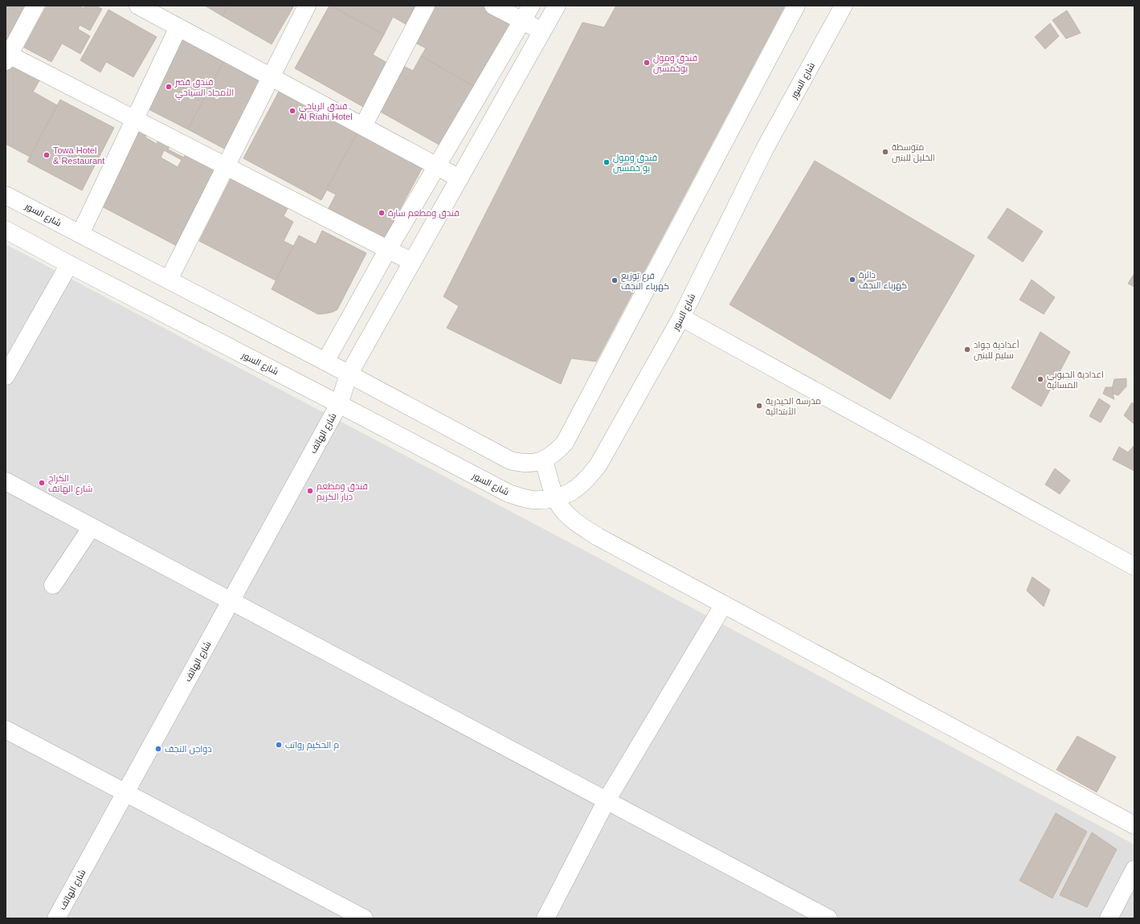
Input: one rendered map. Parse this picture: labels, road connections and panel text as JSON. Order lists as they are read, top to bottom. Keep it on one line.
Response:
{"streets":{"street":["شارع السور","شارع الهاتف"]},"crossings":[["شارع السور","شارع الهاتف"]],"places":["فندق ومول بوخمسين","فندق قصر الأمجاد السياحي","فندق الرياحي Al Riahi Hotel","متوسطة الخليل للبنين","Towa Hotel & Restaurant","فندق ومول بو خمسين","فندق ومطعم سارة","دائرة كهرباء النجف","فرع توزيع كهرباء النجف","أعدادية جواد سليم للبنين","اعدادية الحبوبي المسائية","مدرسة الحيدرية الأبتدائية","الكراج شارع الهاتف","فندق ومطعم ديار الكريم","م الحكيم رواتب","دواجن النجف"]}
